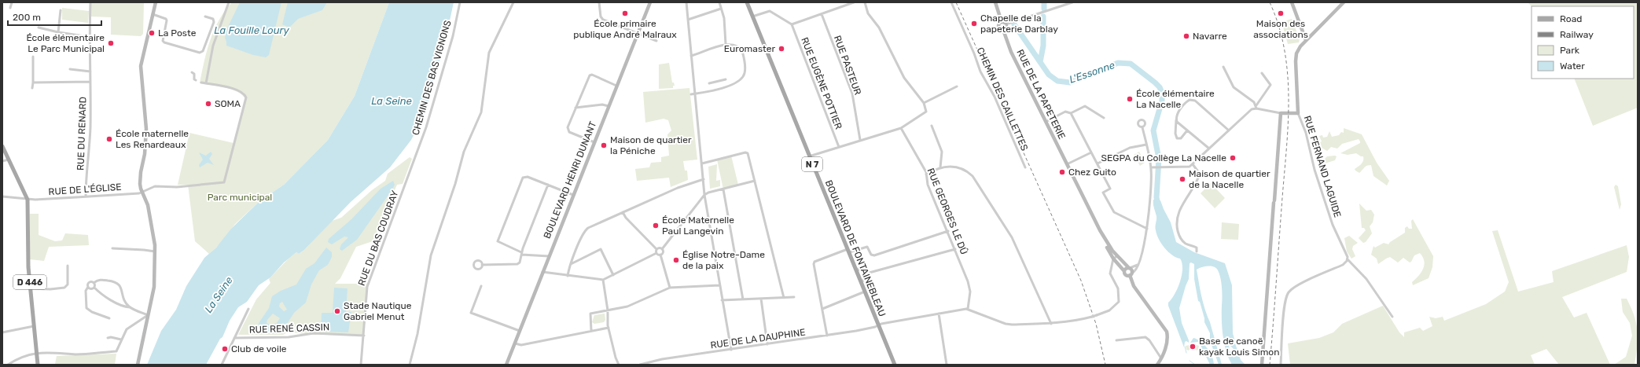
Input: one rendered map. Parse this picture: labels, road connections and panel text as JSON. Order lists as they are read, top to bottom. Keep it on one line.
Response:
{"streets":{"main road":["N 7","BOULEVARD DE FONTAINEBLEAU","D 446"],"street":["RUE PASTEUR","CHEMIN DES BAS VIGNONS","RUE EUGÈNE POTTIER","RUE DE LA PAPETERIE","CHEMIN DES CAILLETTES","RUE DU RENARD","RUE FERNAND LAGUIDE","BOULEVARD HENRI DUNANT","RUE DE L'ÉGLISE","RUE GEORGES LE DÛ","RUE DU BAS COUDRAY","RUE RENÉ CASSIN","RUE DE LA DAUPHINE"]},"crossings":[["CHEMIN DES BAS VIGNONS","RUE DU BAS COUDRAY"],["RUE DU RENARD","RUE DE L'ÉGLISE"],["N 7","BOULEVARD DE FONTAINEBLEAU"],["N 7","RUE DE LA DAUPHINE"],["RUE DE L'ÉGLISE","D 446"],["RUE GEORGES LE DÛ","RUE DE LA DAUPHINE"],["RUE DU BAS COUDRAY","RUE RENÉ CASSIN"],["BOULEVARD DE FONTAINEBLEAU","RUE DE LA DAUPHINE"]],"water":["La Fouille Loury","L'Essonne","La Seine"],"parks":["Parc municipal"],"places":["École primaire publique André Malraux","Maison des associations","Chapelle de la papeterie Darblay","La Poste","Navarre","École élémentaire Le Parc Municipal","Euromaster","École élémentaire La Nacelle","SOMA","École maternelle Les Renardeaux","Maison de quartier la Péniche","SEGPA du Collège La Nacelle","Chez Guito","Maison de quartier de la Nacelle","École Maternelle Paul Langevin","Église Notre-Dame de la paix","Stade Nautique Gabriel Menut","Base de canoë kayak Louis Simon","Club de voile"],"legend":["Road","Railway","Park","Water"],"scale_bar":"200 m"}
